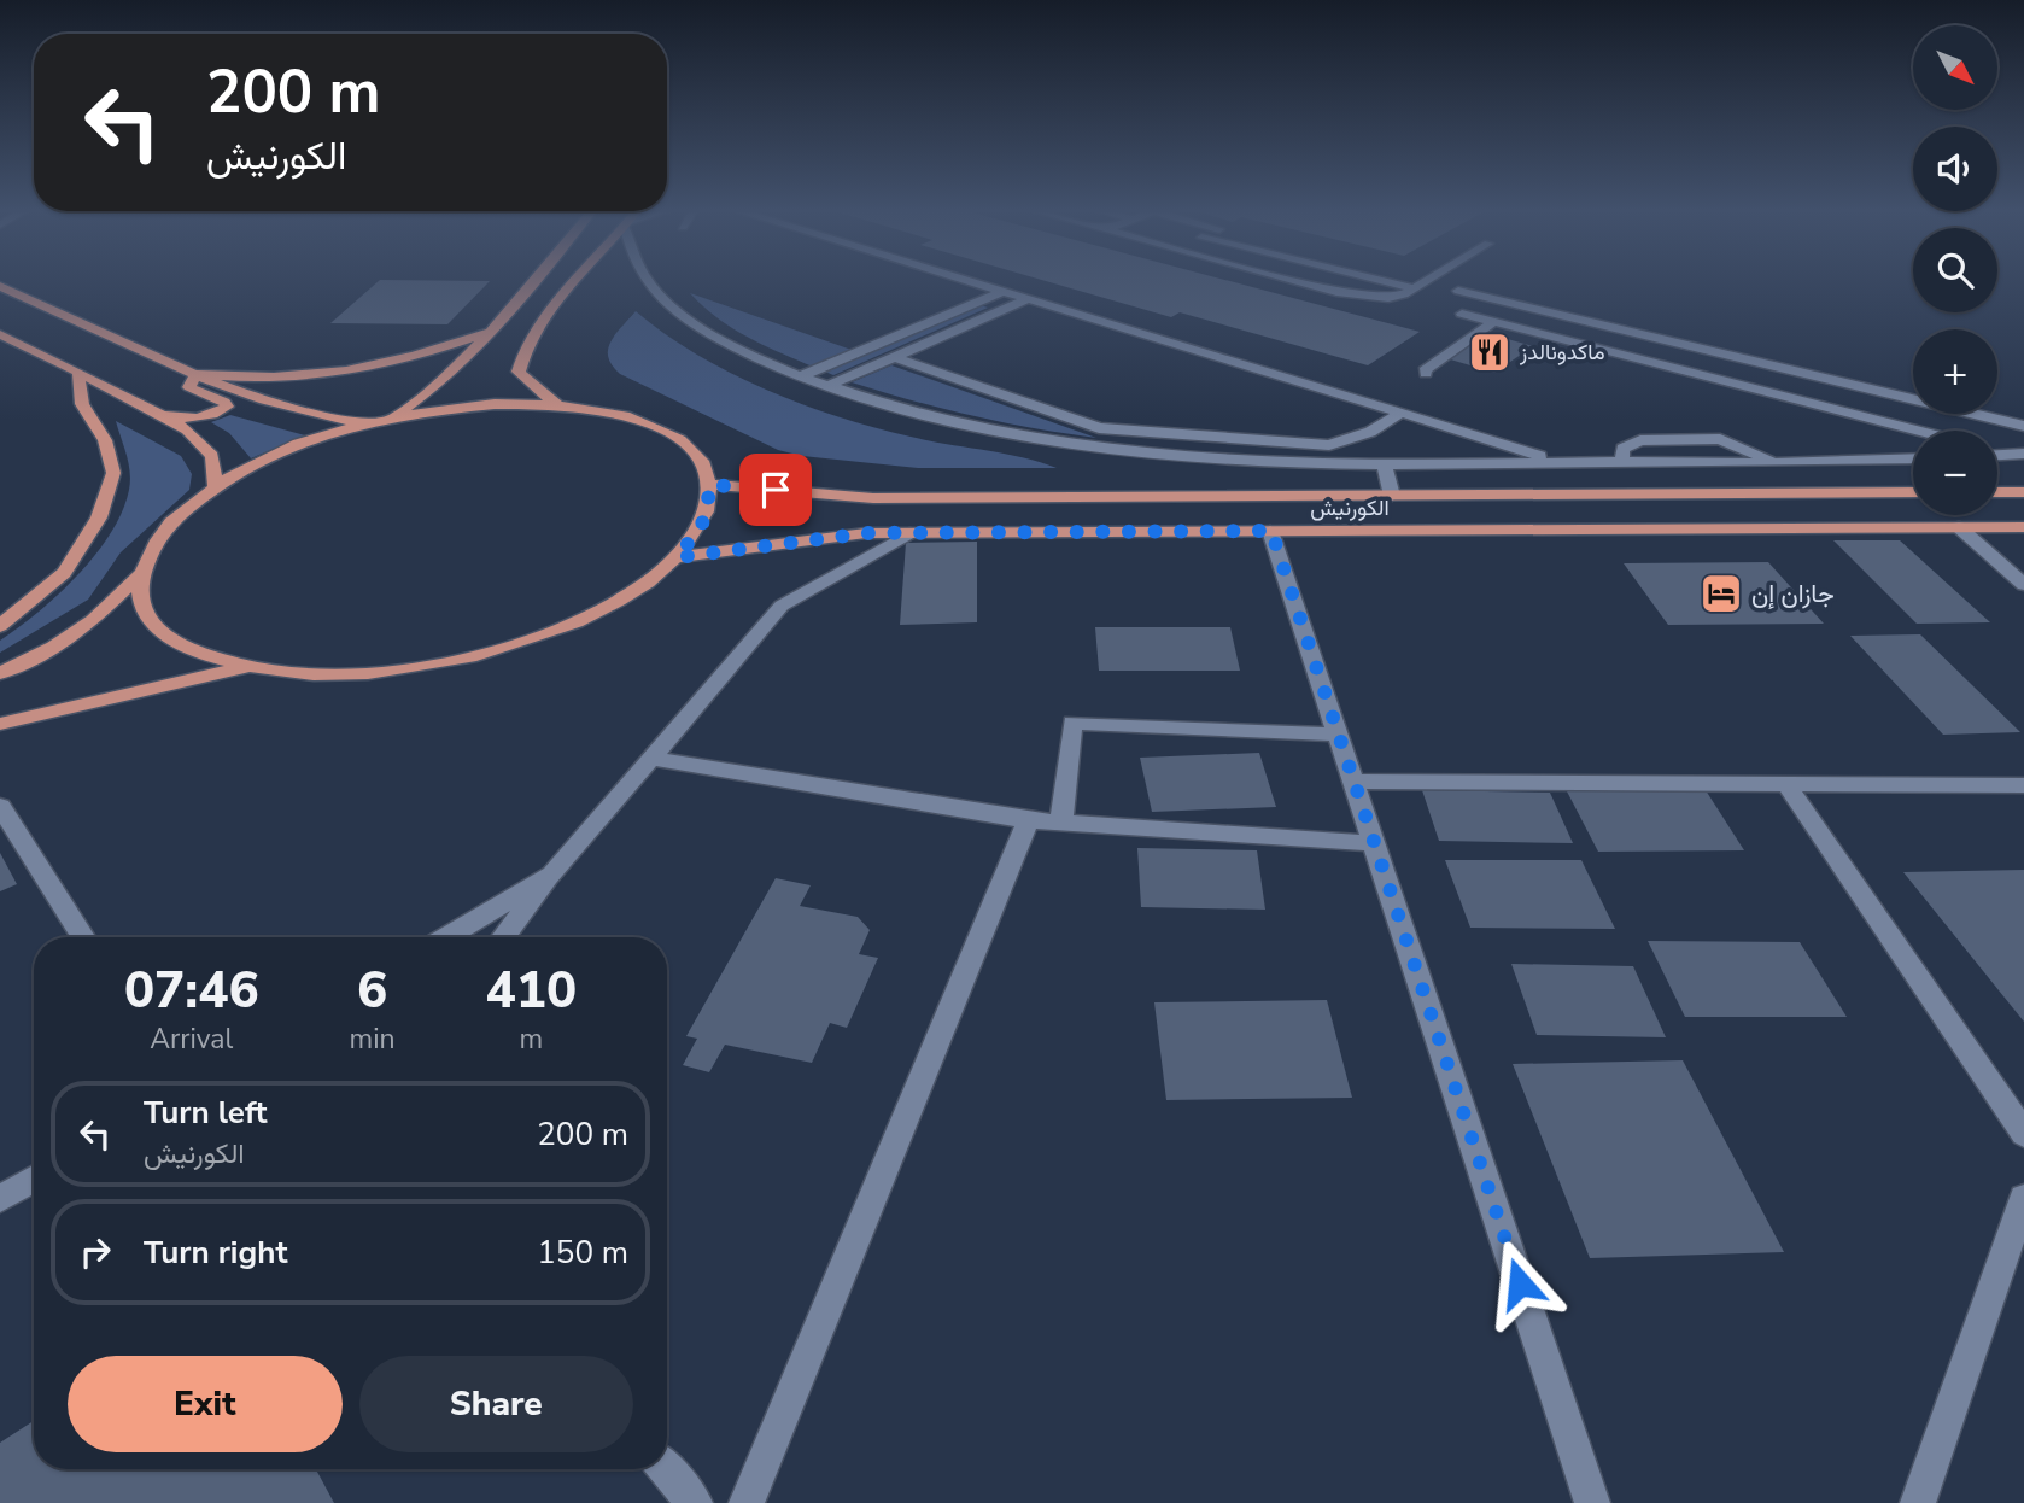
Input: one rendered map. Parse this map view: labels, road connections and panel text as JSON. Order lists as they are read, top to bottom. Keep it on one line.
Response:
{"streets":{"main road":["الكورنيش"]},"places":{"restaurant":["ماكدونالدز"],"hotel":["جازان إن"]},"north":"bottom right","page":{"map_buttons":["+","−"],"turn":["200 m","الكورنيش"],"eta":["07:46","Arrival","6","min","410","m"],"list":[{"name":"Turn left","note":"الكورنيش","value":"200 m"},{"name":"Turn right","value":"150 m"}],"buttons":["Exit","Share"]}}
